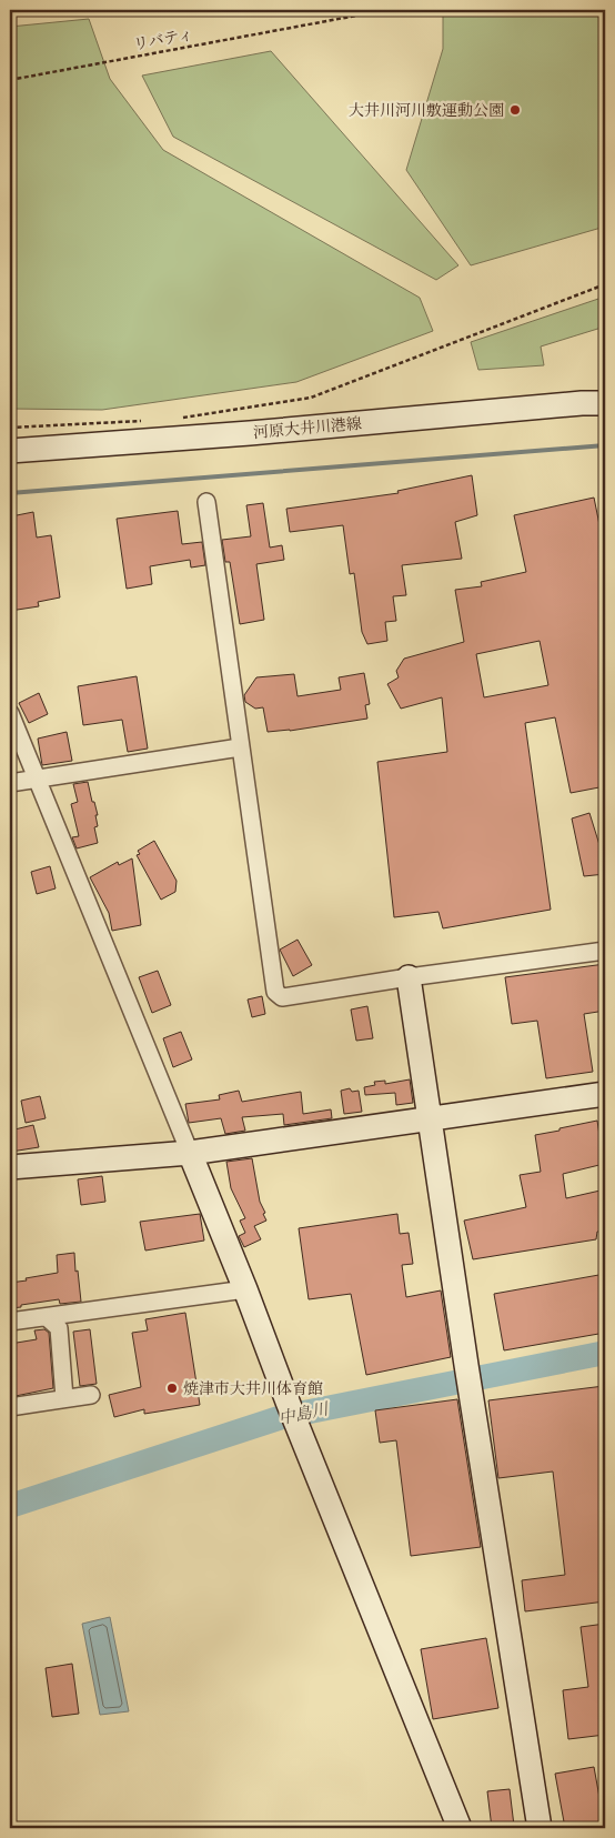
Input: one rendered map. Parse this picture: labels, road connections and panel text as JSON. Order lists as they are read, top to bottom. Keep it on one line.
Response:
{"streets":{"street":["河原大井川港線"],"path":["リバティ"]},"water":["中島川"],"places":["大井川河川敷運動公園","焼津市大井川体育館"]}
